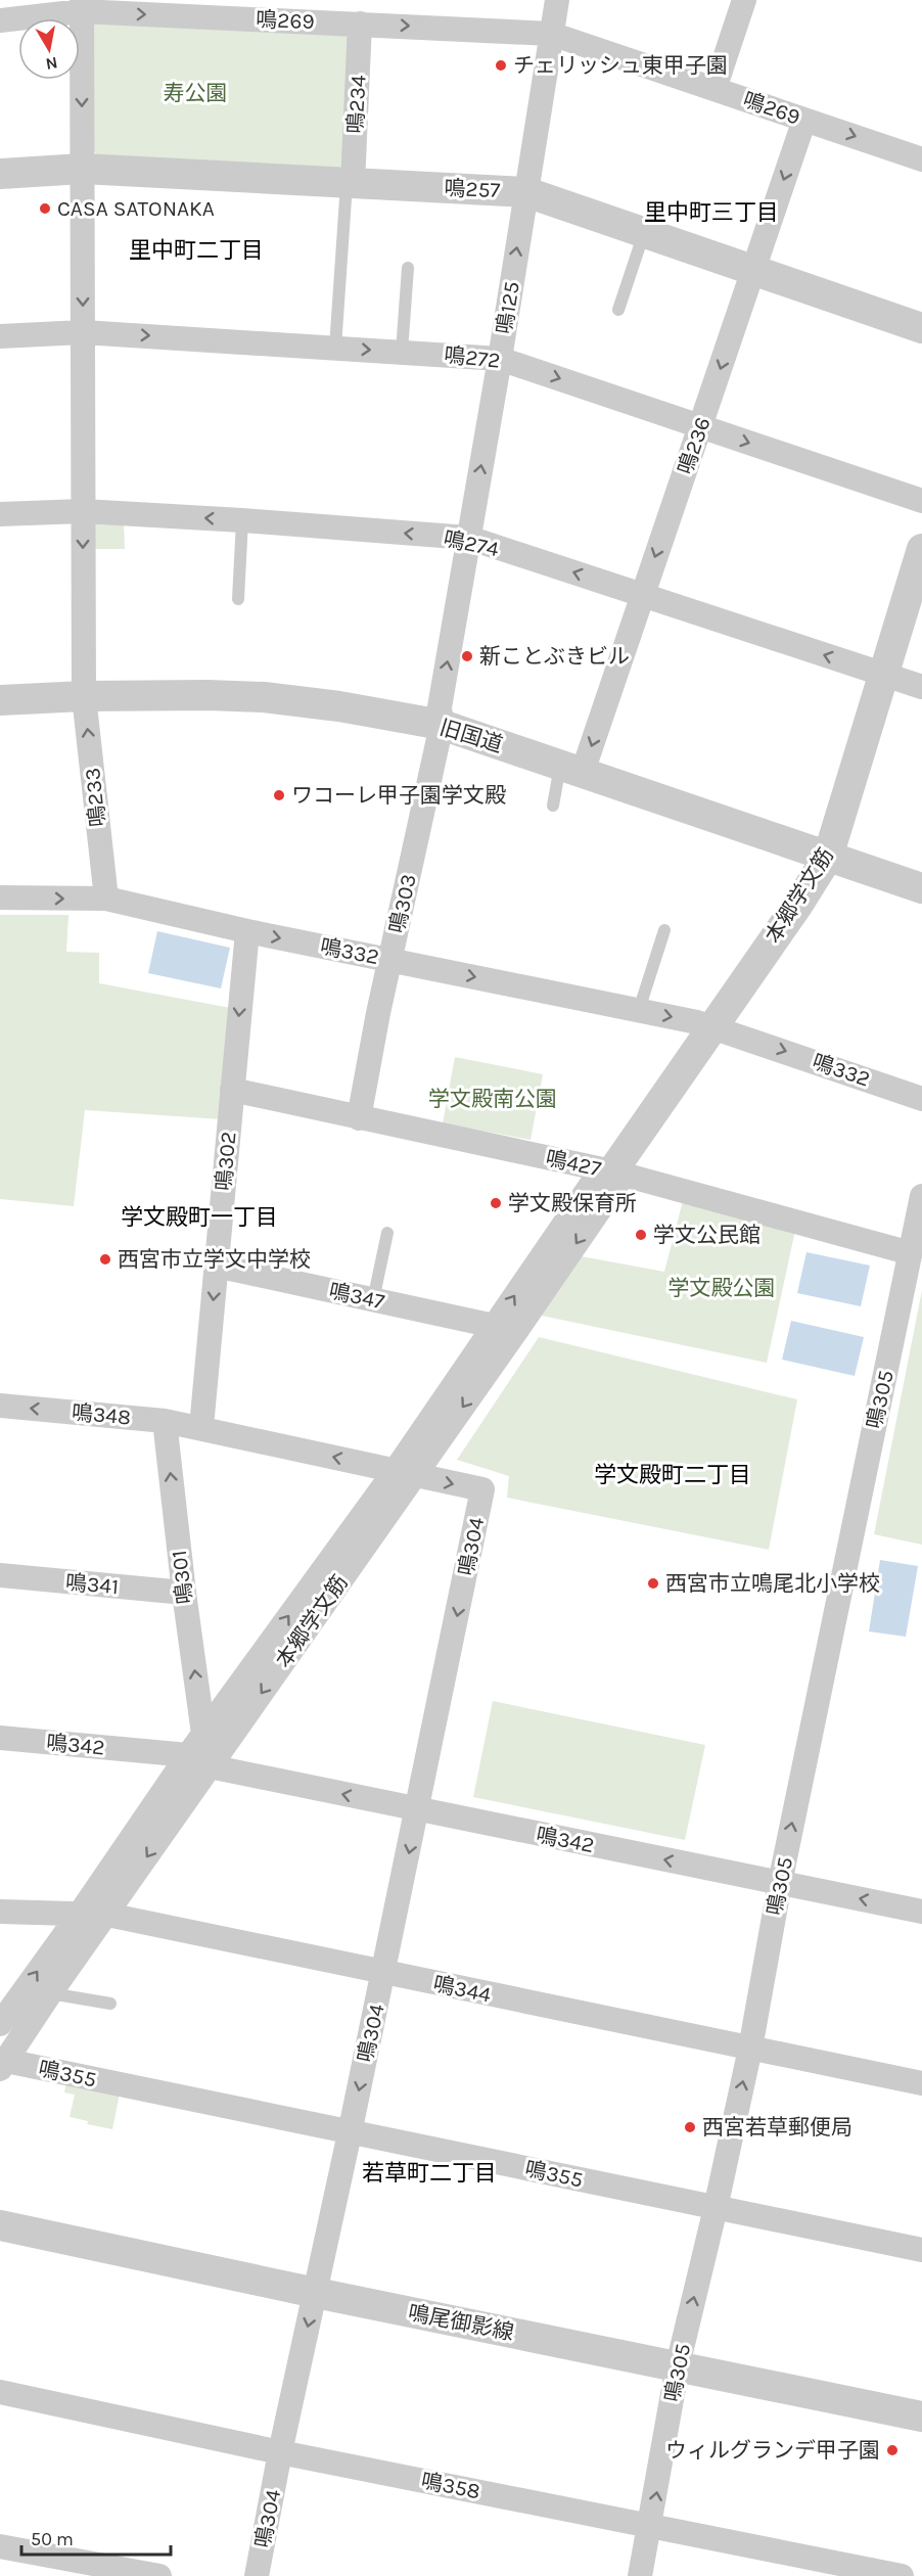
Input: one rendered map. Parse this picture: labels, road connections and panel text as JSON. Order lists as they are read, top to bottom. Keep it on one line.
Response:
{"streets":{"street":["鳴269","鳴234","鳴257","鳴125","鳴272","鳴236","鳴274","旧国道","鳴233","本郷学文筋","鳴303","鳴332","鳴302","鳴427","鳴347","鳴305","鳴348","鳴304","鳴301","鳴341","鳴342","鳴344","鳴355","鳴尾御影線","鳴358"]},"crossings":[["鳴269","鳴234"],["鳴269","鳴125"],["鳴269","鳴236"],["鳴269","鳴233"],["鳴234","鳴257"],["鳴257","鳴125"],["鳴257","鳴236"],["鳴257","鳴233"],["鳴125","鳴272"],["鳴125","鳴274"],["鳴125","旧国道"],["鳴125","鳴303"],["鳴272","鳴236"],["鳴272","鳴233"],["鳴236","鳴274"],["鳴236","旧国道"],["鳴274","鳴233"],["鳴274","本郷学文筋"],["旧国道","鳴233"],["旧国道","本郷学文筋"],["旧国道","鳴303"],["鳴233","鳴332"],["本郷学文筋","鳴332"],["本郷学文筋","鳴427"],["本郷学文筋","鳴347"],["本郷学文筋","鳴348"],["本郷学文筋","鳴301"],["本郷学文筋","鳴342"],["本郷学文筋","鳴344"],["本郷学文筋","鳴355"],["鳴303","鳴332"],["鳴303","鳴427"],["鳴332","鳴302"],["鳴302","鳴427"],["鳴302","鳴347"],["鳴302","鳴348"],["鳴427","鳴305"],["鳴305","鳴342"],["鳴305","鳴344"],["鳴305","鳴355"],["鳴305","鳴尾御影線"],["鳴305","鳴358"],["鳴348","鳴304"],["鳴348","鳴301"],["鳴304","鳴342"],["鳴304","鳴344"],["鳴304","鳴355"],["鳴304","鳴尾御影線"],["鳴304","鳴358"],["鳴301","鳴341"]],"one_way":["鳴269","鳴125","鳴272","鳴236","鳴274","鳴332","鳴302","鳴305","鳴304","鳴301","鳴342"],"districts":["里中町三丁目","里中町二丁目","学文殿町一丁目","学文殿町二丁目","若草町二丁目"],"parks":["寿公園","学文殿南公園","学文殿公園"],"places":["チェリッシュ東甲子園","CASA SATONAKA","新ことぶきビル","ワコーレ甲子園学文殿","学文殿保育所","学文公民館","西宮市立学文中学校","西宮市立鳴尾北小学校","西宮若草郵便局","ウィルグランデ甲子園"],"scale_bar":"50 m","north":"bottom"}
